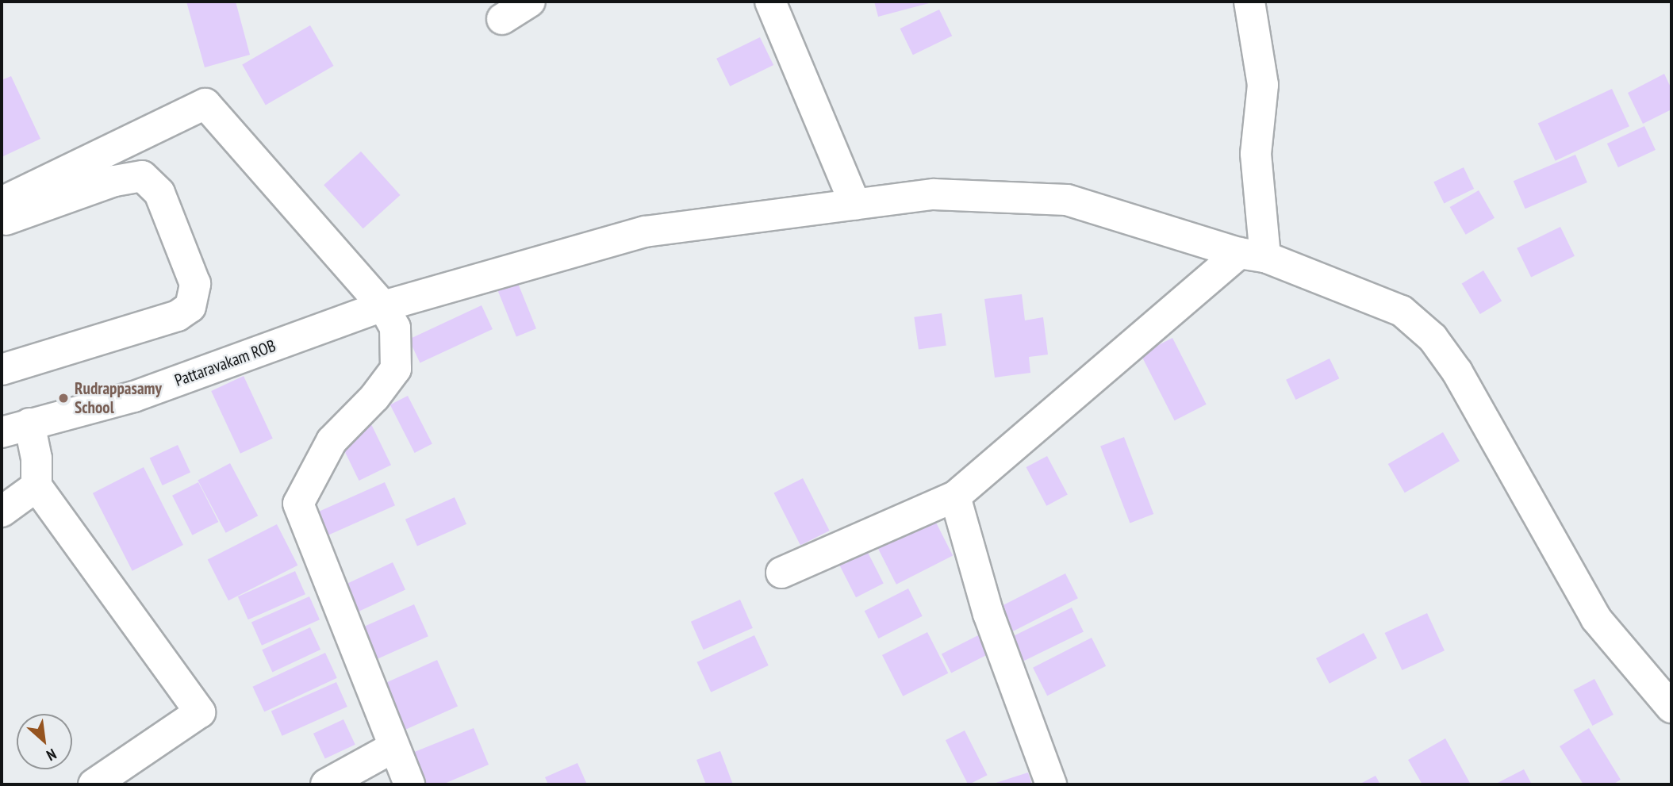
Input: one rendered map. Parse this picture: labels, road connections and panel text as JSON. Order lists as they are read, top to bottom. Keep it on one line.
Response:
{"streets":{"street":["Pattaravakam ROB"]},"places":["Rudrappasamy School"],"north":"bottom right"}
